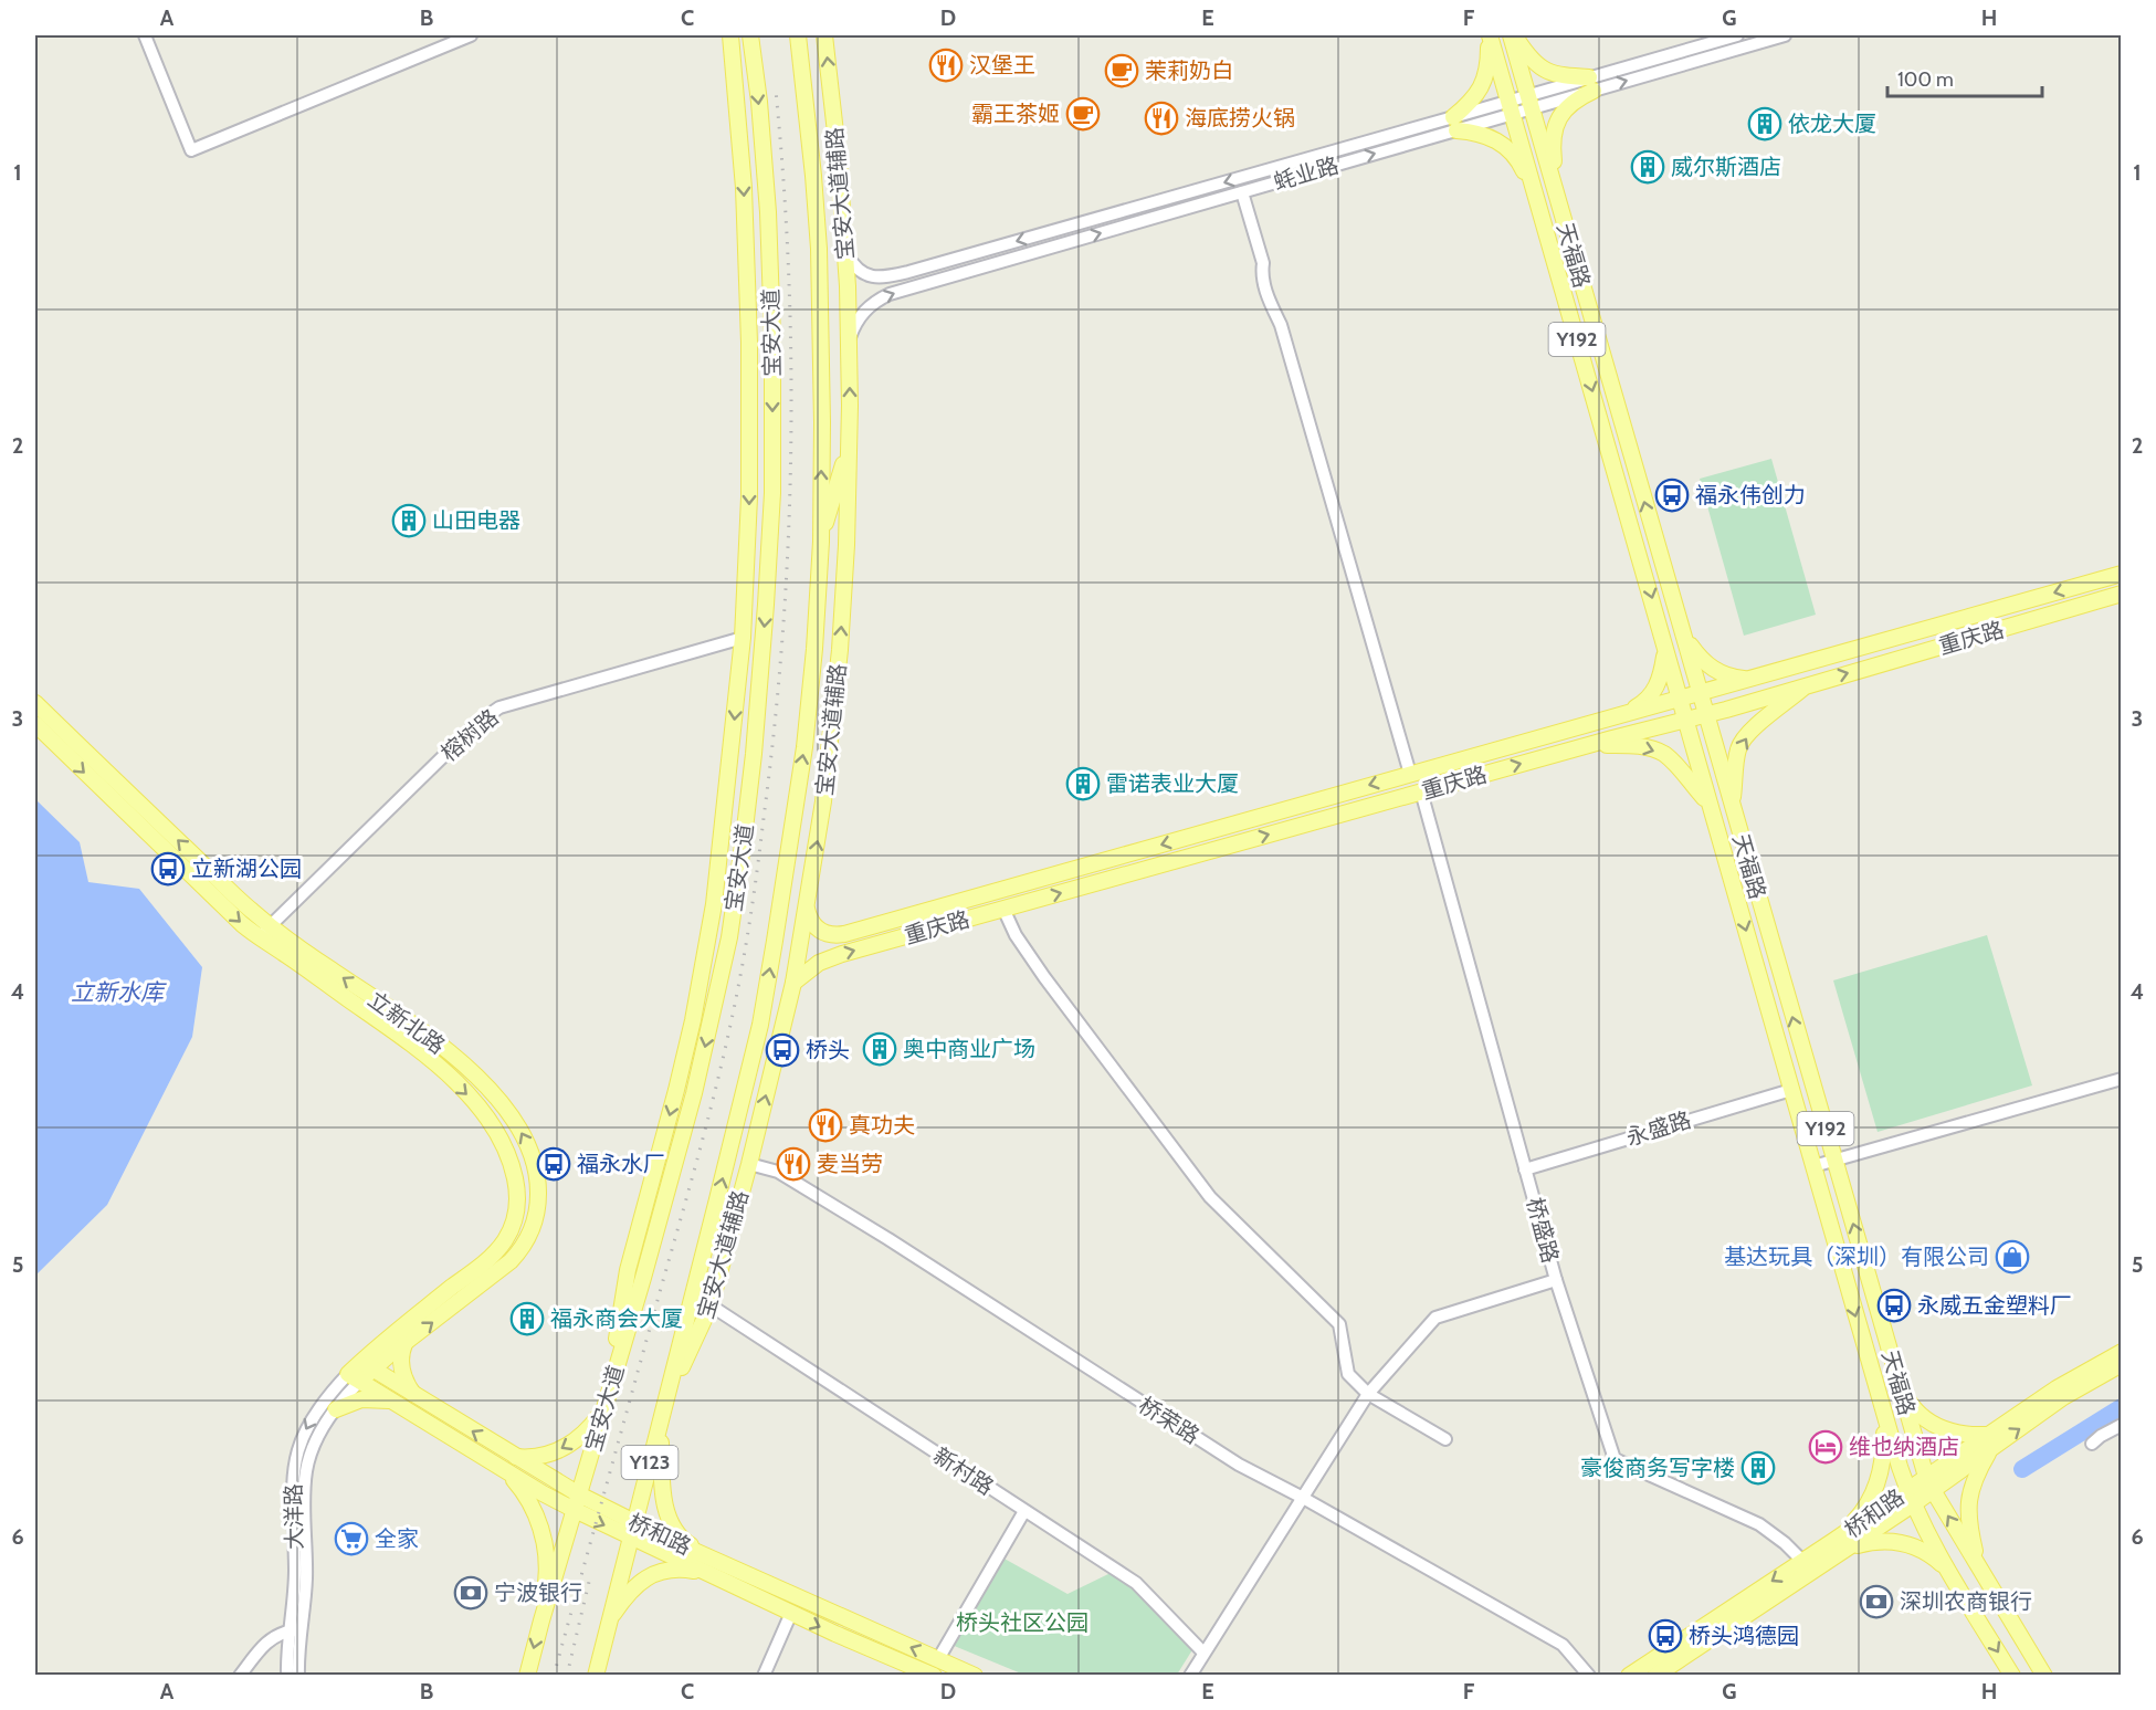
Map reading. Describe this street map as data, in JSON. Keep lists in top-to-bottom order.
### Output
{
  "streets": {
    "main road": [
      "宝安大道辅路",
      "天福路",
      "宝安大道",
      "Y192",
      "重庆路",
      "立新北路",
      "Y123",
      "桥和路"
    ],
    "street": [
      "蚝业路",
      "榕树路",
      "永盛路",
      "桥盛路",
      "桥荣路",
      "新村路",
      "大洋路"
    ]
  },
  "crossings": [
    ["蚝业路", "宝安大道辅路"],
    ["蚝业路", "天福路"],
    ["宝安大道辅路", "重庆路"],
    ["宝安大道辅路", "桥荣路"],
    ["宝安大道辅路", "Y123"],
    ["宝安大道辅路", "新村路"],
    ["天福路", "Y192"],
    ["天福路", "重庆路"],
    ["天福路", "永盛路"],
    ["天福路", "桥和路"],
    ["宝安大道", "桥和路"],
    ["Y192", "重庆路"],
    ["重庆路", "桥盛路"],
    ["榕树路", "立新北路"],
    ["立新北路", "桥和路"],
    ["立新北路", "大洋路"],
    ["永盛路", "桥盛路"],
    ["桥盛路", "桥和路"],
    ["Y123", "桥和路"],
    ["桥和路", "大洋路"]
  ],
  "water": ["立新水库"],
  "parks": ["桥头社区公园"],
  "places": {
    "restaurant": [
      "汉堡王",
      "海底捞火锅",
      "真功夫",
      "麦当劳"
    ],
    "cafe": ["茉莉奶白", "霸王茶姬"],
    "building": [
      "依龙大厦",
      "威尔斯酒店",
      "山田电器",
      "雷诺表业大厦",
      "奥中商业广场",
      "福永商会大厦",
      "豪俊商务写字楼"
    ],
    "bus stop": [
      "福永伟创力",
      "立新湖公园",
      "桥头",
      "福永水厂",
      "永威五金塑料厂",
      "桥头鸿德园"
    ],
    "shop": ["基达玩具（深圳）有限公司"],
    "hotel": ["维也纳酒店"],
    "supermarket": ["全家"],
    "bank": ["宁波银行", "深圳农商银行"]
  },
  "scale_bar": "100 m",
  "grid": {
    "columns": [
      "A",
      "B",
      "C",
      "D",
      "E",
      "F",
      "G",
      "H"
    ],
    "rows": [
      "1",
      "2",
      "3",
      "4",
      "5",
      "6"
    ]
  }
}
